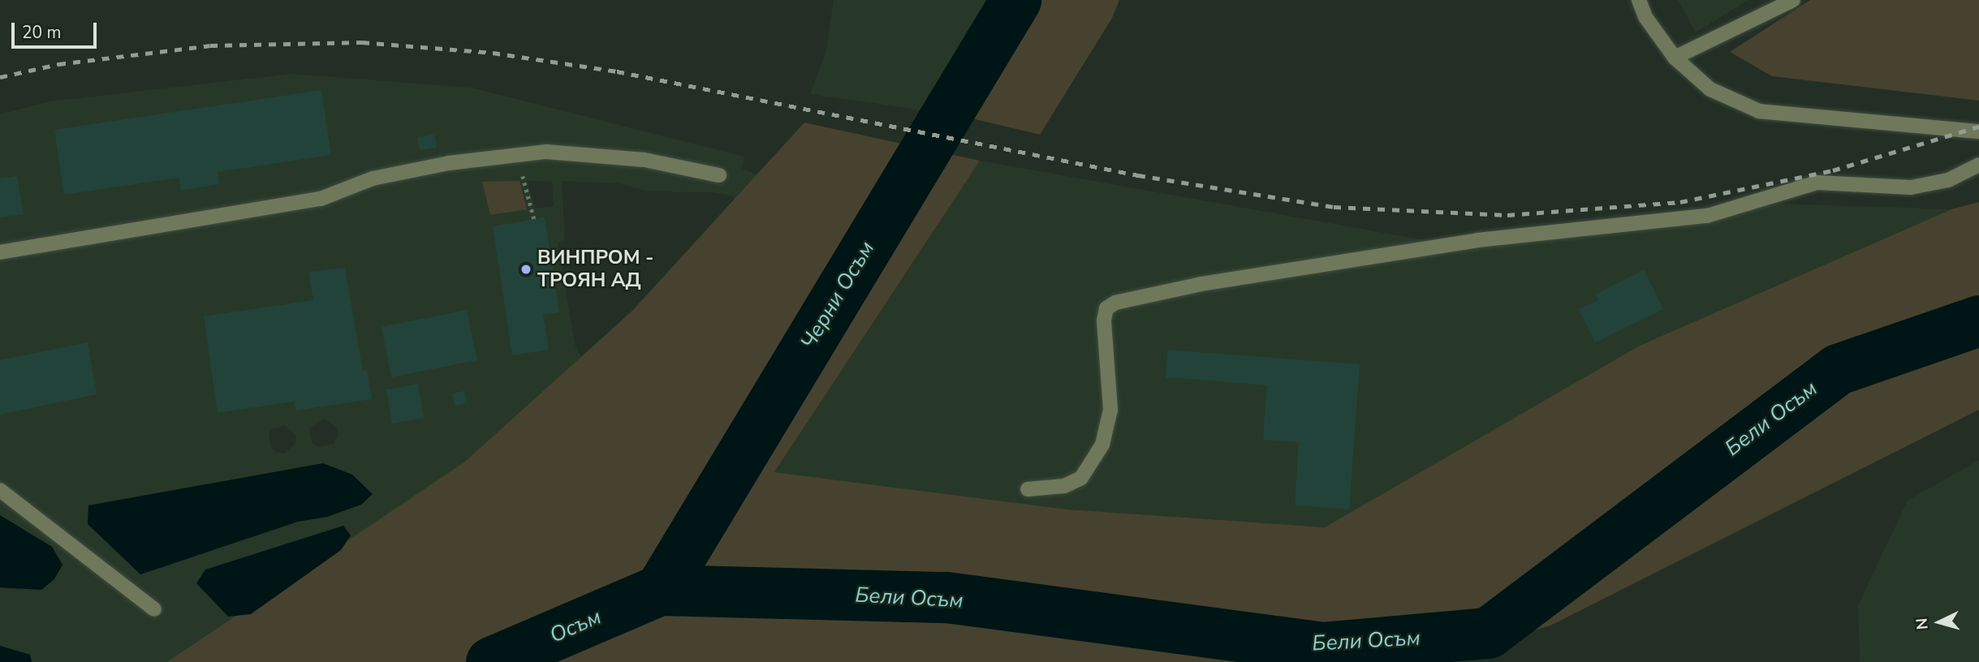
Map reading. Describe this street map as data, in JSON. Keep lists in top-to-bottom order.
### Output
{
  "water": ["Черни Осъм", "Бели Осъм", "Осъм"],
  "places": ["ВИНПРОМ - ТРОЯН АД"],
  "scale_bar": "20 m",
  "north": "left"
}
